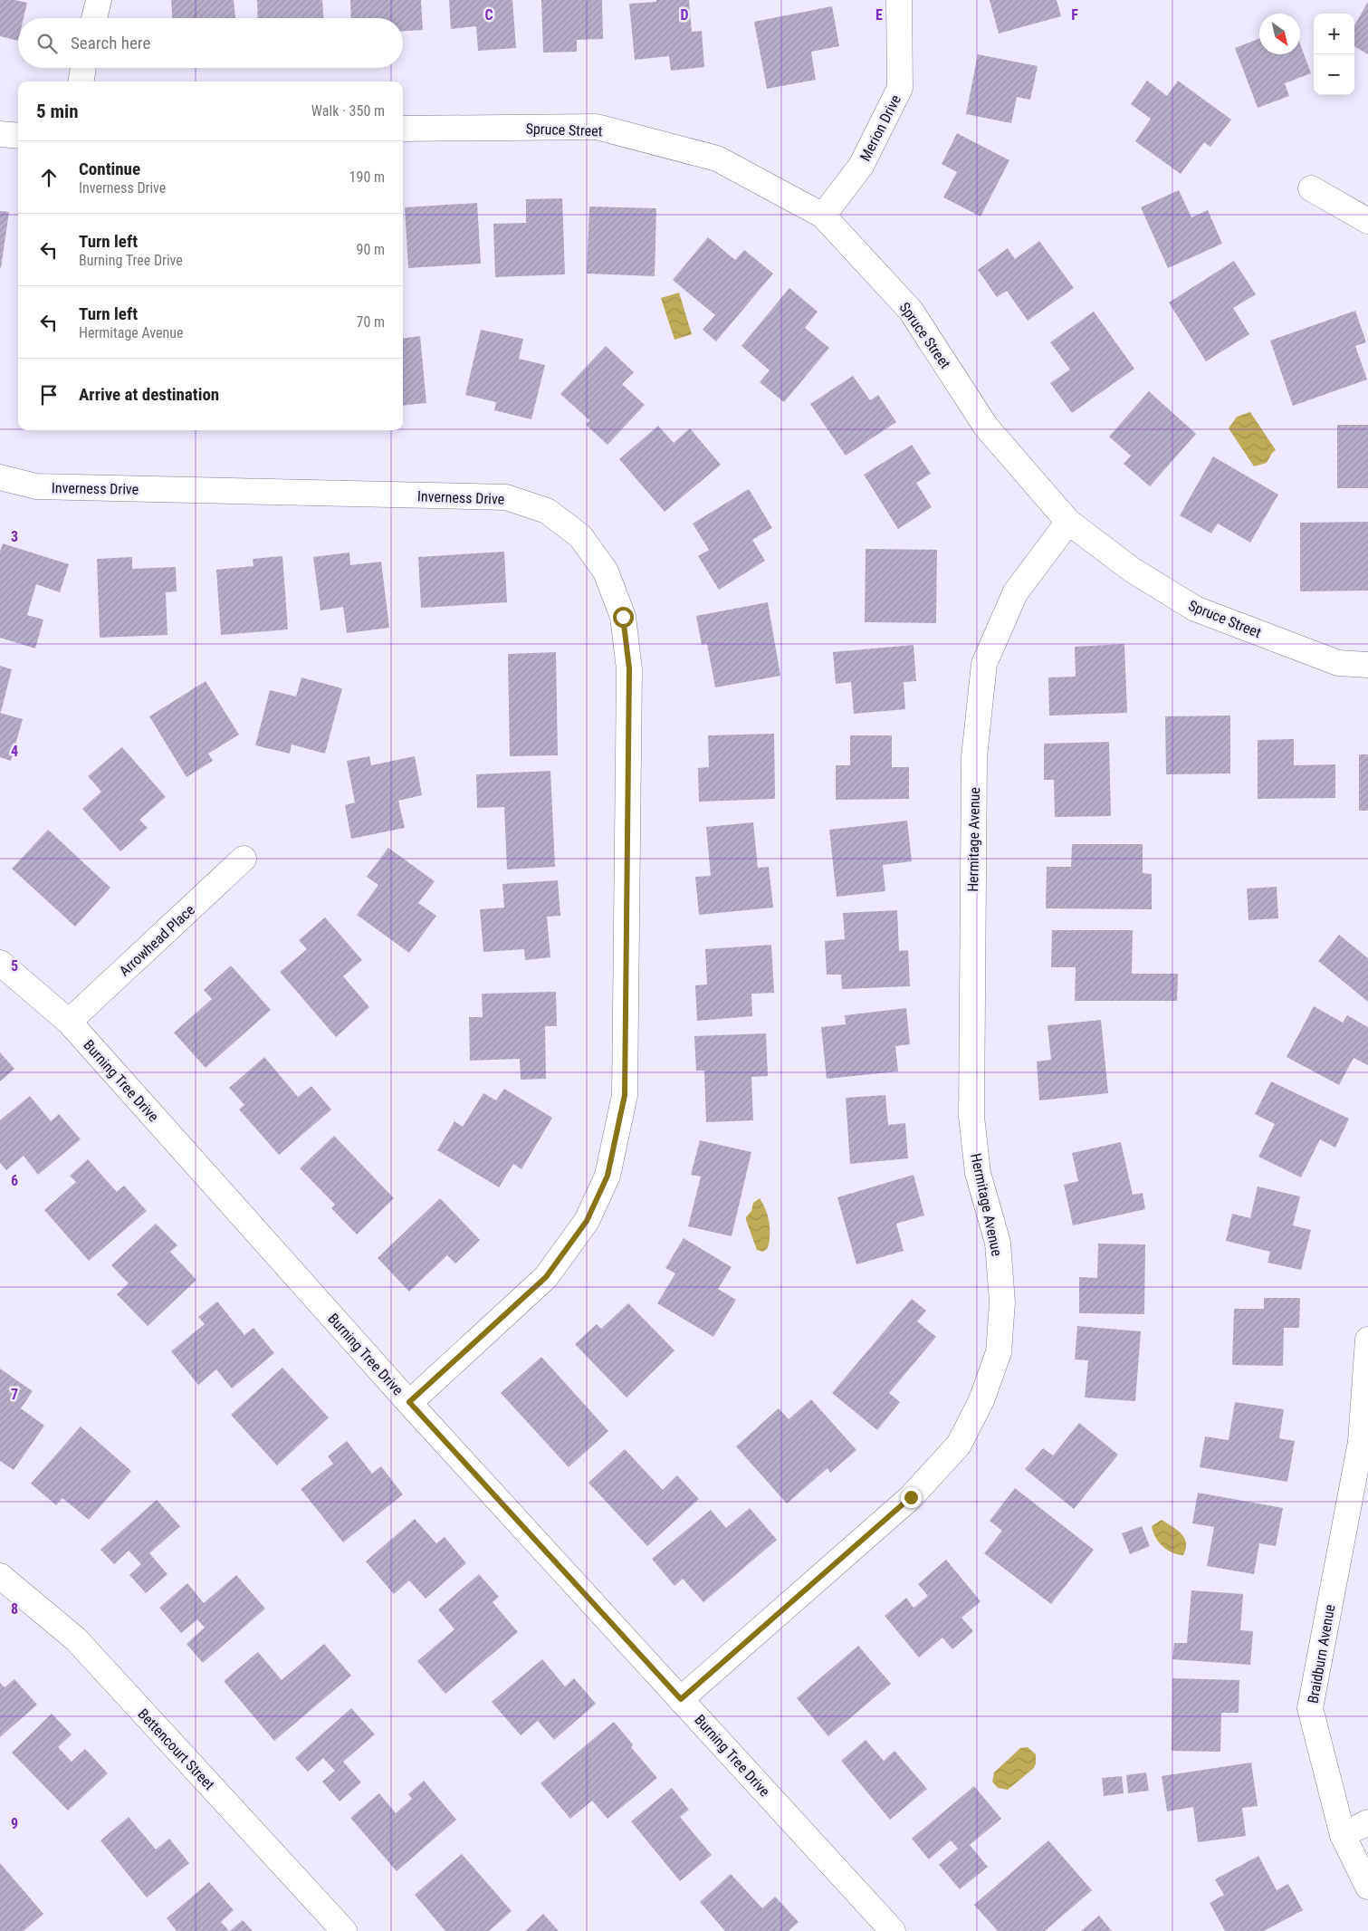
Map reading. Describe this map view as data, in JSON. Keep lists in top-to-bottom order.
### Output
{
  "streets": {
    "street": [
      "Merion Drive",
      "Spruce Street",
      "Inverness Drive",
      "Hermitage Avenue",
      "Arrowhead Place",
      "Burning Tree Drive",
      "Braidburn Avenue",
      "Bettencourt Street"
    ]
  },
  "crossings": [
    ["Merion Drive", "Spruce Street"],
    ["Spruce Street", "Hermitage Avenue"],
    ["Inverness Drive", "Burning Tree Drive"],
    ["Hermitage Avenue", "Burning Tree Drive"],
    ["Arrowhead Place", "Burning Tree Drive"]
  ],
  "north": "bottom right",
  "page": {
    "map_buttons": ["+", "−"],
    "search": "Search here",
    "heading": ["5 min", "Walk · 350 m"],
    "list": [
      ["Continue", "Inverness Drive", "190 m"],
      ["Turn left", "Burning Tree Drive", "90 m"],
      ["Turn left", "Hermitage Avenue", "70 m"],
      "Arrive at destination"
    ]
  },
  "grid": {
    "columns": [
      "C",
      "D",
      "E",
      "F"
    ],
    "rows": [
      "3",
      "4",
      "5",
      "6",
      "7",
      "8",
      "9"
    ]
  }
}
